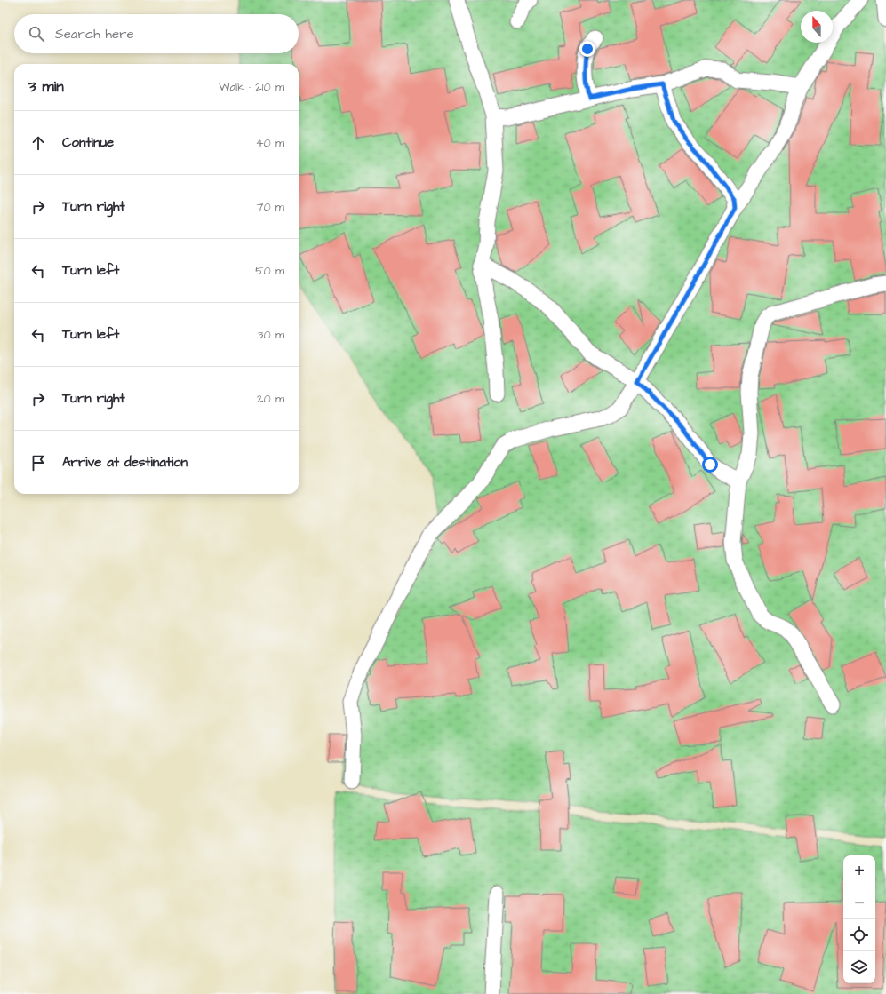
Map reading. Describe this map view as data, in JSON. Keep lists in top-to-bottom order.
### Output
{
  "north": "top",
  "page": {
    "search": "Search here",
    "heading": ["3 min", "Walk · 210 m"],
    "list": [
      ["Continue", "40 m"],
      ["Turn right", "70 m"],
      ["Turn left", "50 m"],
      ["Turn left", "30 m"],
      ["Turn right", "20 m"],
      "Arrive at destination"
    ],
    "map_buttons": ["+", "−"]
  }
}
